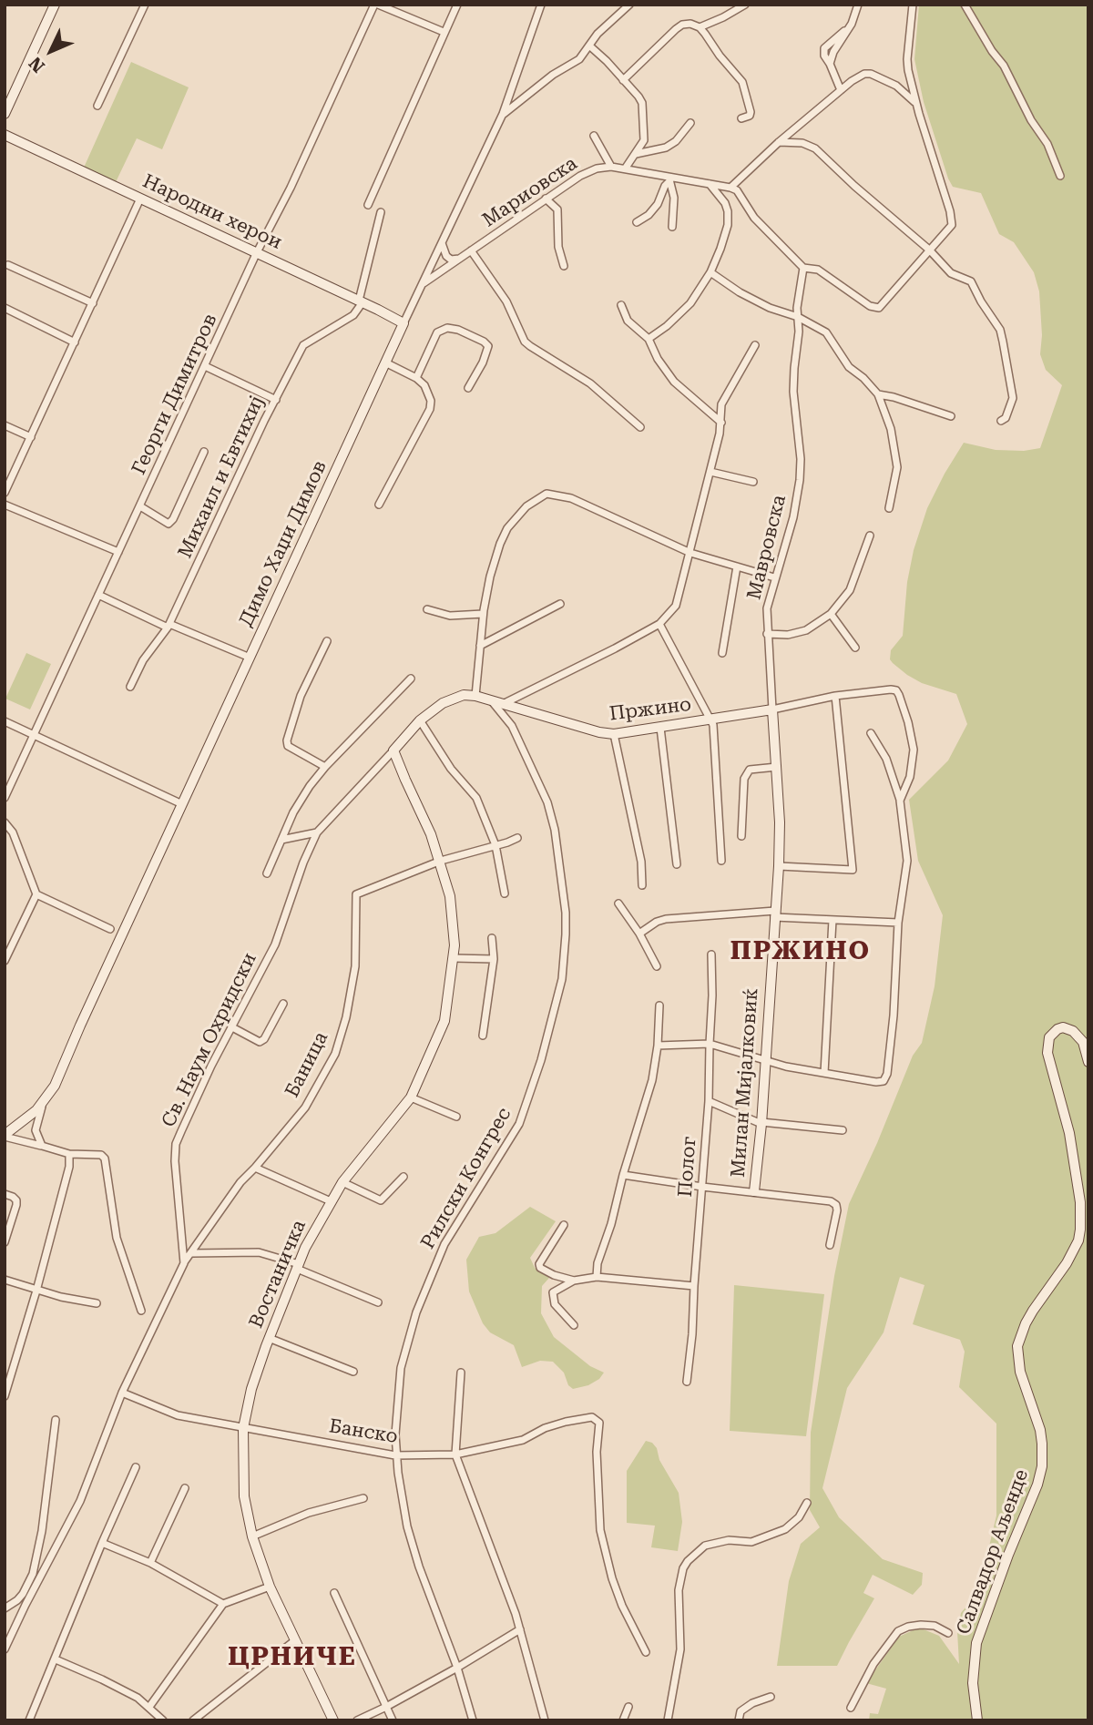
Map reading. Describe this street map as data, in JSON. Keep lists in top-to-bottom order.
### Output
{
  "streets": {
    "street": [
      "Мариовска",
      "Народни херои",
      "Георги Димитров",
      "Михаил и Евтихиј",
      "Димо Хаџи Димов",
      "Мавровска",
      "Пржино",
      "Св. Наум Охридски",
      "Баница",
      "Милан Мијалковиќ",
      "Полог",
      "Рилски Конгрес",
      "Востаничка",
      "Банско",
      "Салвадор Аљенде"
    ]
  },
  "crossings": [
    ["Мариовска", "Димо Хаџи Димов"],
    ["Народни херои", "Георги Димитров"],
    ["Народни херои", "Михаил и Евтихиј"],
    ["Народни херои", "Димо Хаџи Димов"],
    ["Мавровска", "Пржино"],
    ["Мавровска", "Милан Мијалковиќ"],
    ["Пржино", "Св. Наум Охридски"],
    ["Пржино", "Милан Мијалковиќ"],
    ["Пржино", "Рилски Конгрес"],
    ["Пржино", "Востаничка"],
    ["Св. Наум Охридски", "Баница"],
    ["Св. Наум Охридски", "Востаничка"],
    ["Баница", "Востаничка"],
    ["Рилски Конгрес", "Банско"],
    ["Востаничка", "Банско"]
  ],
  "districts": ["ПРЖИНО", "ЦРНИЧЕ"],
  "north": "bottom left"
}
